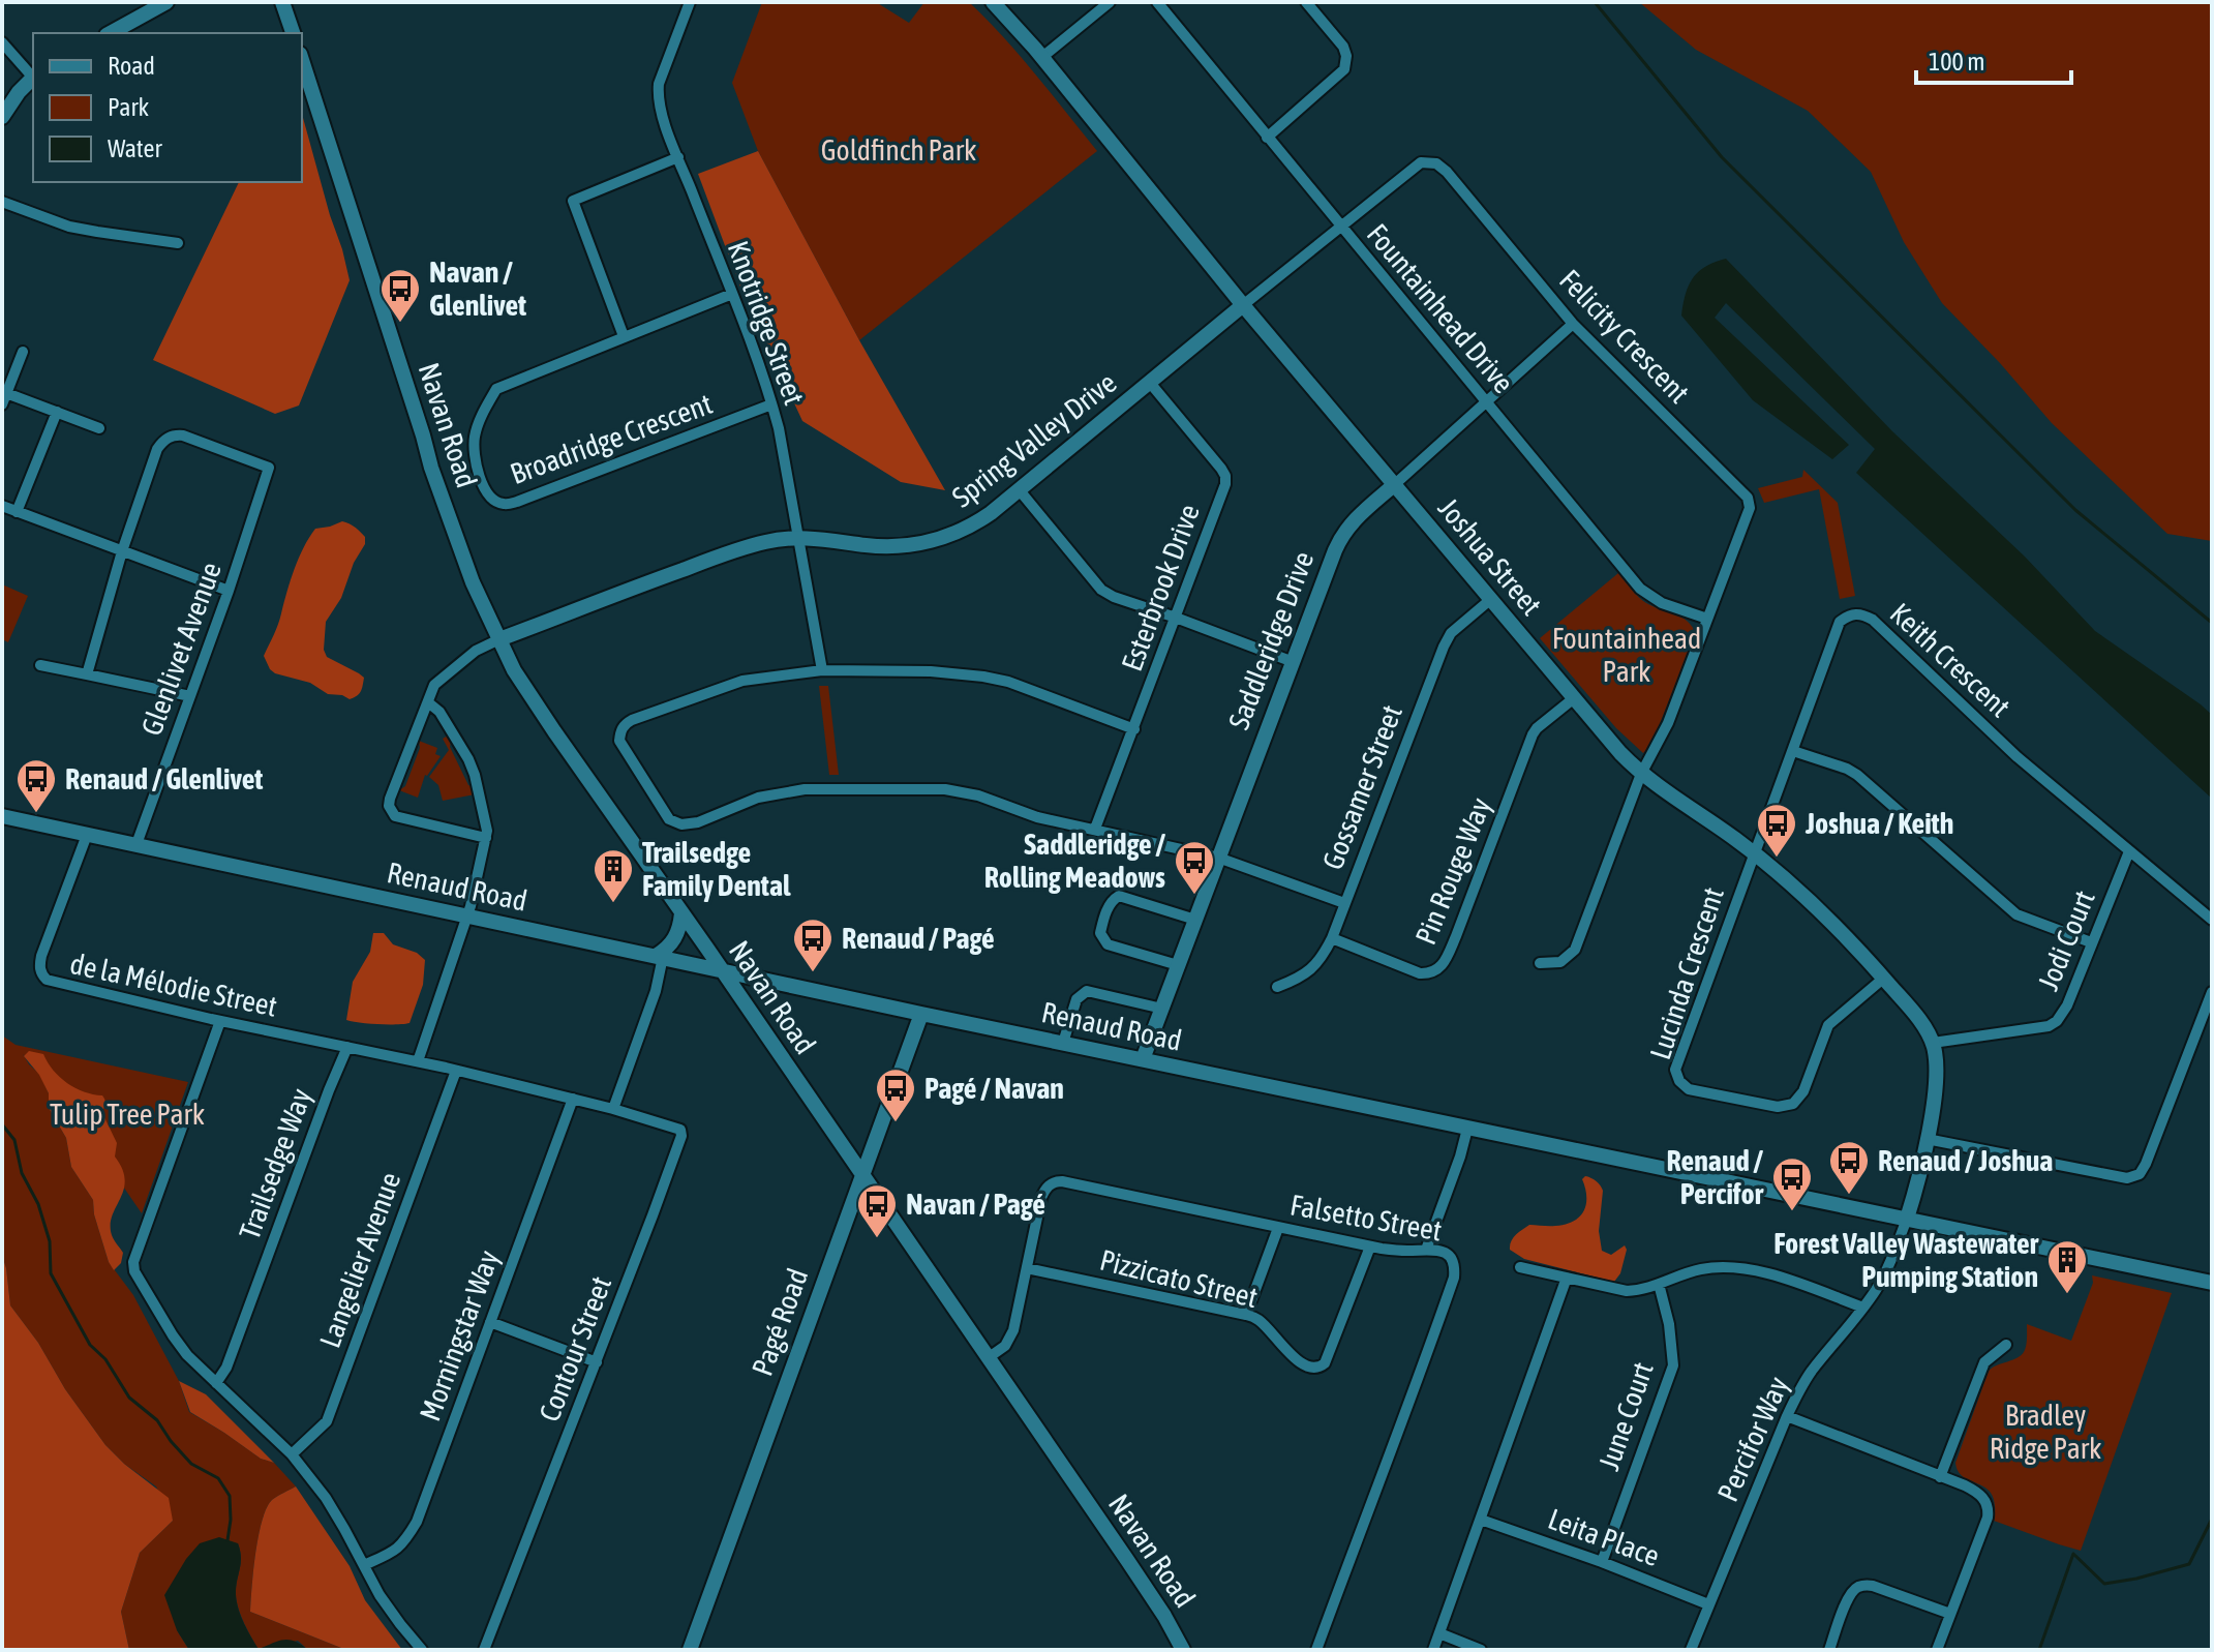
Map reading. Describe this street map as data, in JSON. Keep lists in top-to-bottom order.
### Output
{
  "streets": {
    "street": [
      "Fountainhead Drive",
      "Knotridge Street",
      "Felicity Crescent",
      "Navan Road",
      "Broadridge Crescent",
      "Spring Valley Drive",
      "Joshua Street",
      "Esterbrook Drive",
      "Saddleridge Drive",
      "Glenlivet Avenue",
      "Keith Crescent",
      "Gossamer Street",
      "Pin Rouge Way",
      "Renaud Road",
      "Jodi Court",
      "Lucinda Crescent",
      "de la Mélodie Street",
      "Trailsedge Way",
      "Falsetto Street",
      "Langelier Avenue",
      "Pizzicato Street",
      "Pagé Road",
      "Morningstar Way",
      "Contour Street",
      "June Court",
      "Percifor Way",
      "Leita Place"
    ]
  },
  "crossings": [
    ["Fountainhead Drive", "Felicity Crescent"],
    ["Fountainhead Drive", "Saddleridge Drive"],
    ["Knotridge Street", "Broadridge Crescent"],
    ["Knotridge Street", "Spring Valley Drive"],
    ["Felicity Crescent", "Spring Valley Drive"],
    ["Felicity Crescent", "Joshua Street"],
    ["Felicity Crescent", "Saddleridge Drive"],
    ["Navan Road", "Spring Valley Drive"],
    ["Navan Road", "Renaud Road"],
    ["Navan Road", "Falsetto Street"],
    ["Navan Road", "Pagé Road"],
    ["Spring Valley Drive", "Joshua Street"],
    ["Spring Valley Drive", "Esterbrook Drive"],
    ["Joshua Street", "Saddleridge Drive"],
    ["Joshua Street", "Keith Crescent"],
    ["Joshua Street", "Gossamer Street"],
    ["Joshua Street", "Pin Rouge Way"],
    ["Joshua Street", "Jodi Court"],
    ["Joshua Street", "Lucinda Crescent"],
    ["Saddleridge Drive", "Renaud Road"],
    ["Glenlivet Avenue", "Renaud Road"],
    ["Keith Crescent", "Jodi Court"],
    ["Keith Crescent", "Lucinda Crescent"],
    ["Gossamer Street", "Pin Rouge Way"],
    ["Renaud Road", "de la Mélodie Street"],
    ["Renaud Road", "Pagé Road"],
    ["Renaud Road", "Percifor Way"],
    ["de la Mélodie Street", "Trailsedge Way"],
    ["Falsetto Street", "Pizzicato Street"],
    ["June Court", "Leita Place"],
    ["Percifor Way", "Leita Place"]
  ],
  "parks": [
    "Goldfinch Park",
    "Fountainhead Park",
    "Tulip Tree Park",
    "Bradley Ridge Park"
  ],
  "places": {
    "bus stop": [
      "Navan / Glenlivet",
      "Renaud / Glenlivet",
      "Joshua / Keith",
      "Saddleridge / Rolling Meadows",
      "Renaud / Pagé",
      "Pagé / Navan",
      "Renaud / Joshua",
      "Renaud / Percifor",
      "Navan / Pagé"
    ],
    "building": ["Trailsedge Family Dental", "Forest Valley Wastewater Pumping Station"]
  },
  "legend": ["Road", "Park", "Water"],
  "scale_bar": "100 m"
}
